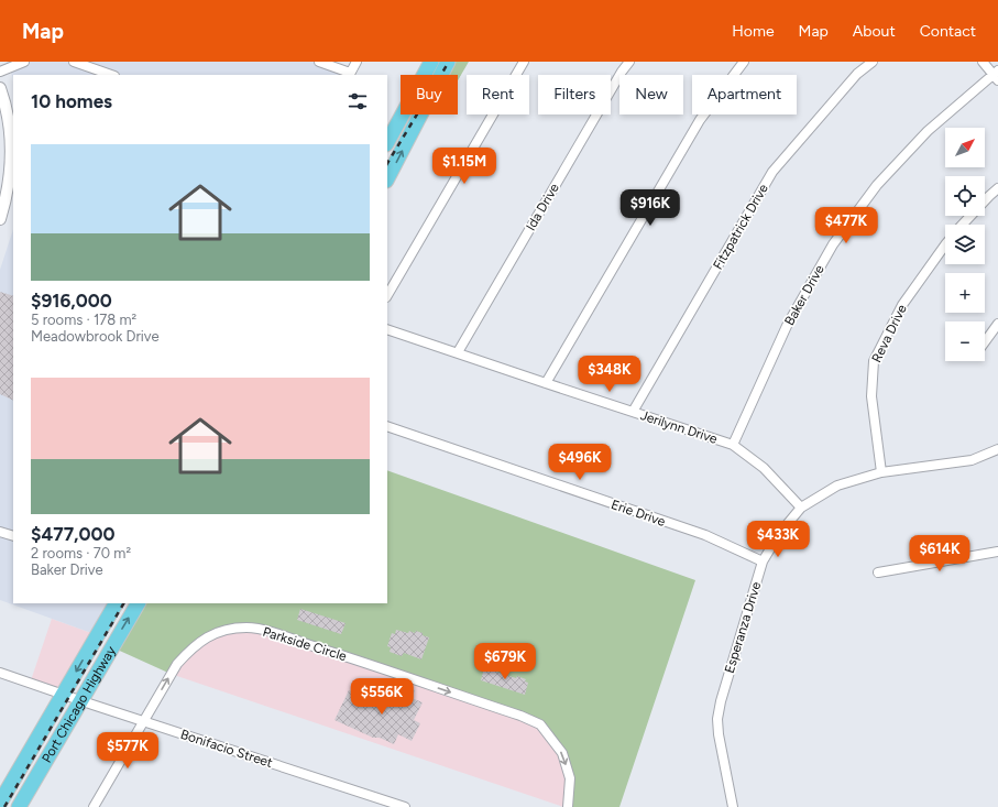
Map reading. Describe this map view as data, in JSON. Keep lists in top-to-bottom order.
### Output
{
  "streets": {
    "main road": ["Port Chicago Highway"],
    "street": [
      "Ida Drive",
      "Fitzpatrick Drive",
      "Baker Drive",
      "Reva Drive",
      "Jerilynn Drive",
      "Erie Drive",
      "Esperanza Drive",
      "Parkside Circle",
      "Bonifacio Street"
    ]
  },
  "crossings": [
    ["Ida Drive", "Jerilynn Drive"],
    ["Fitzpatrick Drive", "Jerilynn Drive"],
    ["Baker Drive", "Jerilynn Drive"],
    ["Reva Drive", "Esperanza Drive"],
    ["Jerilynn Drive", "Esperanza Drive"],
    ["Erie Drive", "Esperanza Drive"],
    ["Parkside Circle", "Bonifacio Street"],
    ["Port Chicago Highway", "Bonifacio Street"]
  ],
  "north": "top right",
  "page": {
    "header": "Map",
    "nav": [
      "Home",
      "Map",
      "About",
      "Contact"
    ],
    "chip": [
      "Buy",
      "Rent",
      "Filters",
      "New",
      "Apartment"
    ],
    "heading": "10 homes",
    "map_buttons": ["+", "−"],
    "list": [
      {
        "name": "$916,000",
        "note": "5 rooms · 178 m² · Meadowbrook Drive"
      },
      {
        "name": "$477,000",
        "note": "2 rooms · 70 m² · Baker Drive"
      }
    ],
    "price": [
      "$1.15M",
      "$916K",
      "$477K",
      "$348K",
      "$496K",
      "$433K",
      "$614K",
      "$679K",
      "$556K",
      "$577K"
    ]
  }
}
